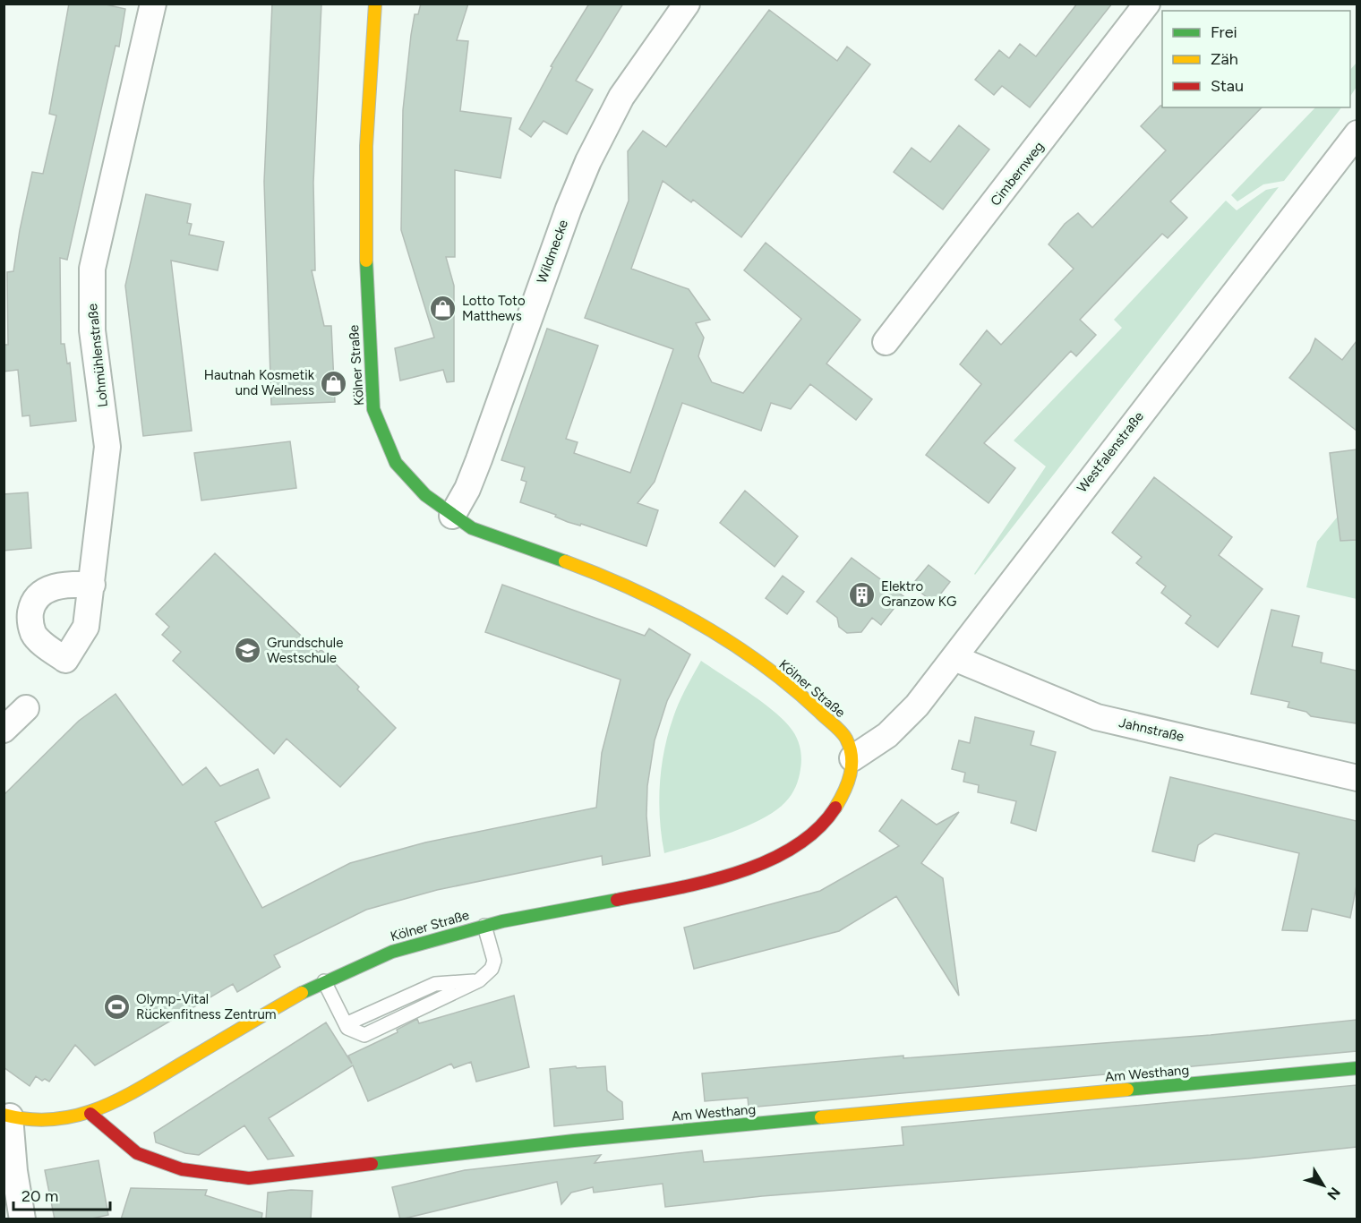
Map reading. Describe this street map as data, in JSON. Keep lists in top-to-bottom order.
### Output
{
  "streets": {
    "main road": ["Kölner Straße", "Am Westhang"],
    "street": [
      "Cimbernweg",
      "Wildmecke",
      "Lohmühlenstraße",
      "Westfalenstraße",
      "Jahnstraße"
    ]
  },
  "crossings": [
    ["Wildmecke", "Kölner Straße"],
    ["Kölner Straße", "Westfalenstraße"],
    ["Kölner Straße", "Am Westhang"],
    ["Westfalenstraße", "Jahnstraße"]
  ],
  "places": {
    "shop": ["Lotto Toto Matthews", "Hautnah Kosmetik und Wellness"],
    "building": ["Elektro Granzow KG"],
    "school or university": ["Grundschule Westschule"],
    "sports": ["Olymp-Vital Rückenfitness Zentrum"]
  },
  "legend": ["Frei", "Zäh", "Stau"],
  "scale_bar": "20 m",
  "north": "bottom right"
}
